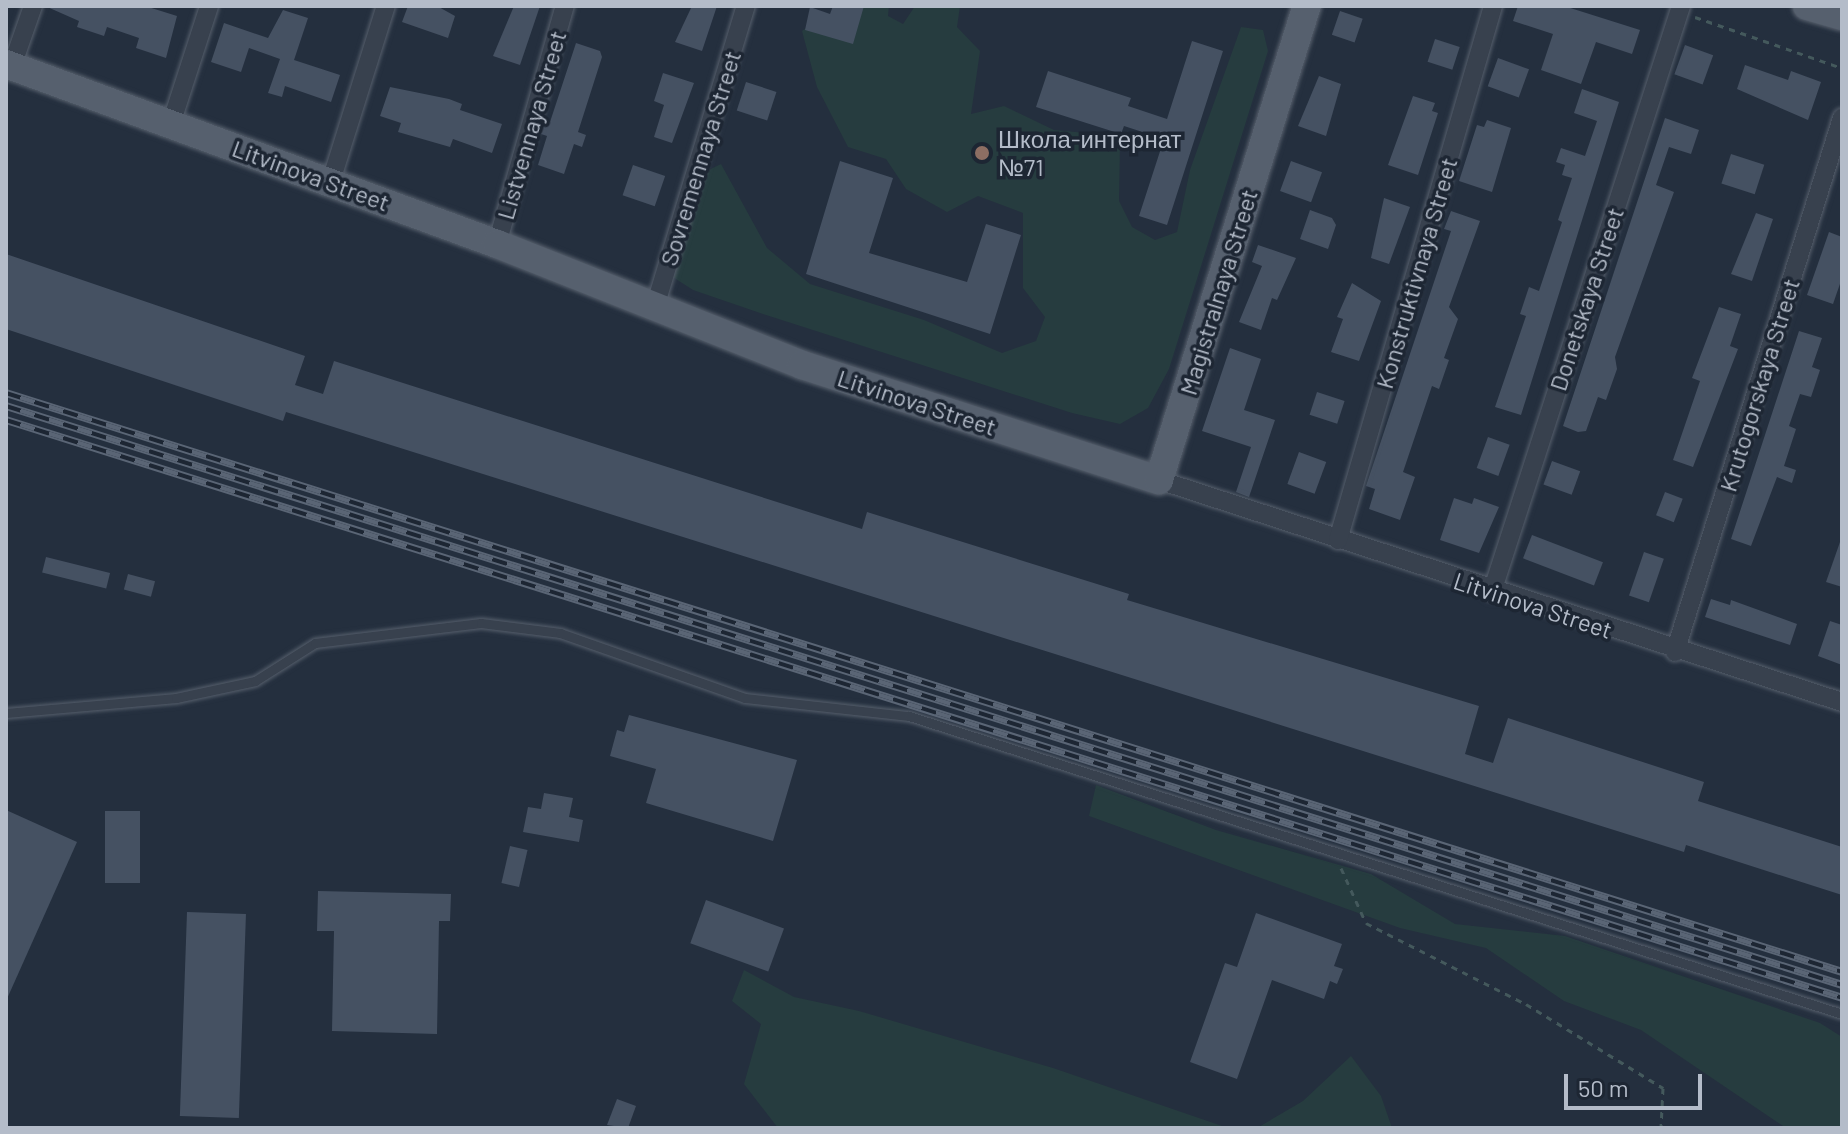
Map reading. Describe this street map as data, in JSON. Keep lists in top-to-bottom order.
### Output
{
  "streets": {
    "main road": ["Litvinova Street"],
    "street": [
      "Listvennaya Street",
      "Sovremennaya Street",
      "Konstruktivnaya Street",
      "Donetskaya Street",
      "Krutogorskaya Street"
    ]
  },
  "crossings": [
    ["Listvennaya Street", "Litvinova Street"],
    ["Sovremennaya Street", "Litvinova Street"],
    ["Litvinova Street", "Konstruktivnaya Street"],
    ["Litvinova Street", "Donetskaya Street"],
    ["Litvinova Street", "Krutogorskaya Street"]
  ],
  "places": ["Школа-интернат №71"],
  "scale_bar": "50 m"
}
